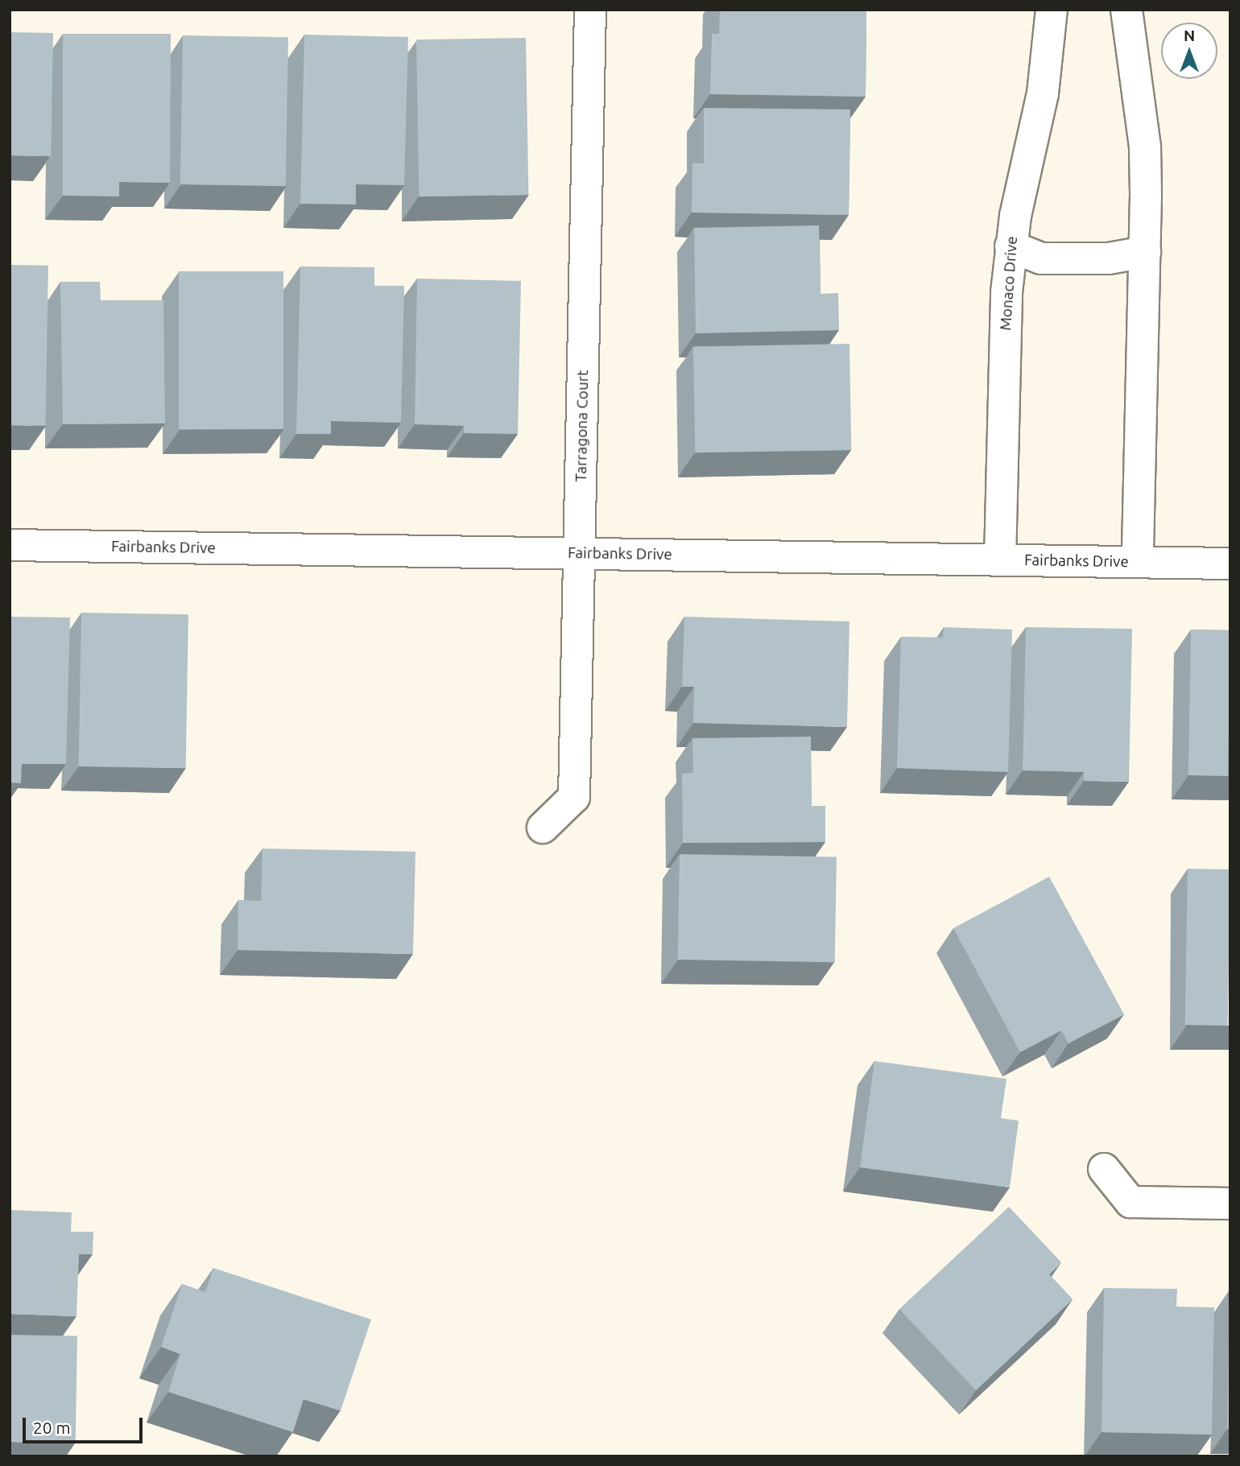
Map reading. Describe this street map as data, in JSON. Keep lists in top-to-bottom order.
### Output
{
  "streets": {
    "street": ["Monaco Drive", "Tarragona Court", "Fairbanks Drive"]
  },
  "crossings": [
    ["Monaco Drive", "Fairbanks Drive"],
    ["Tarragona Court", "Fairbanks Drive"]
  ],
  "scale_bar": "20 m",
  "north": "top"
}
